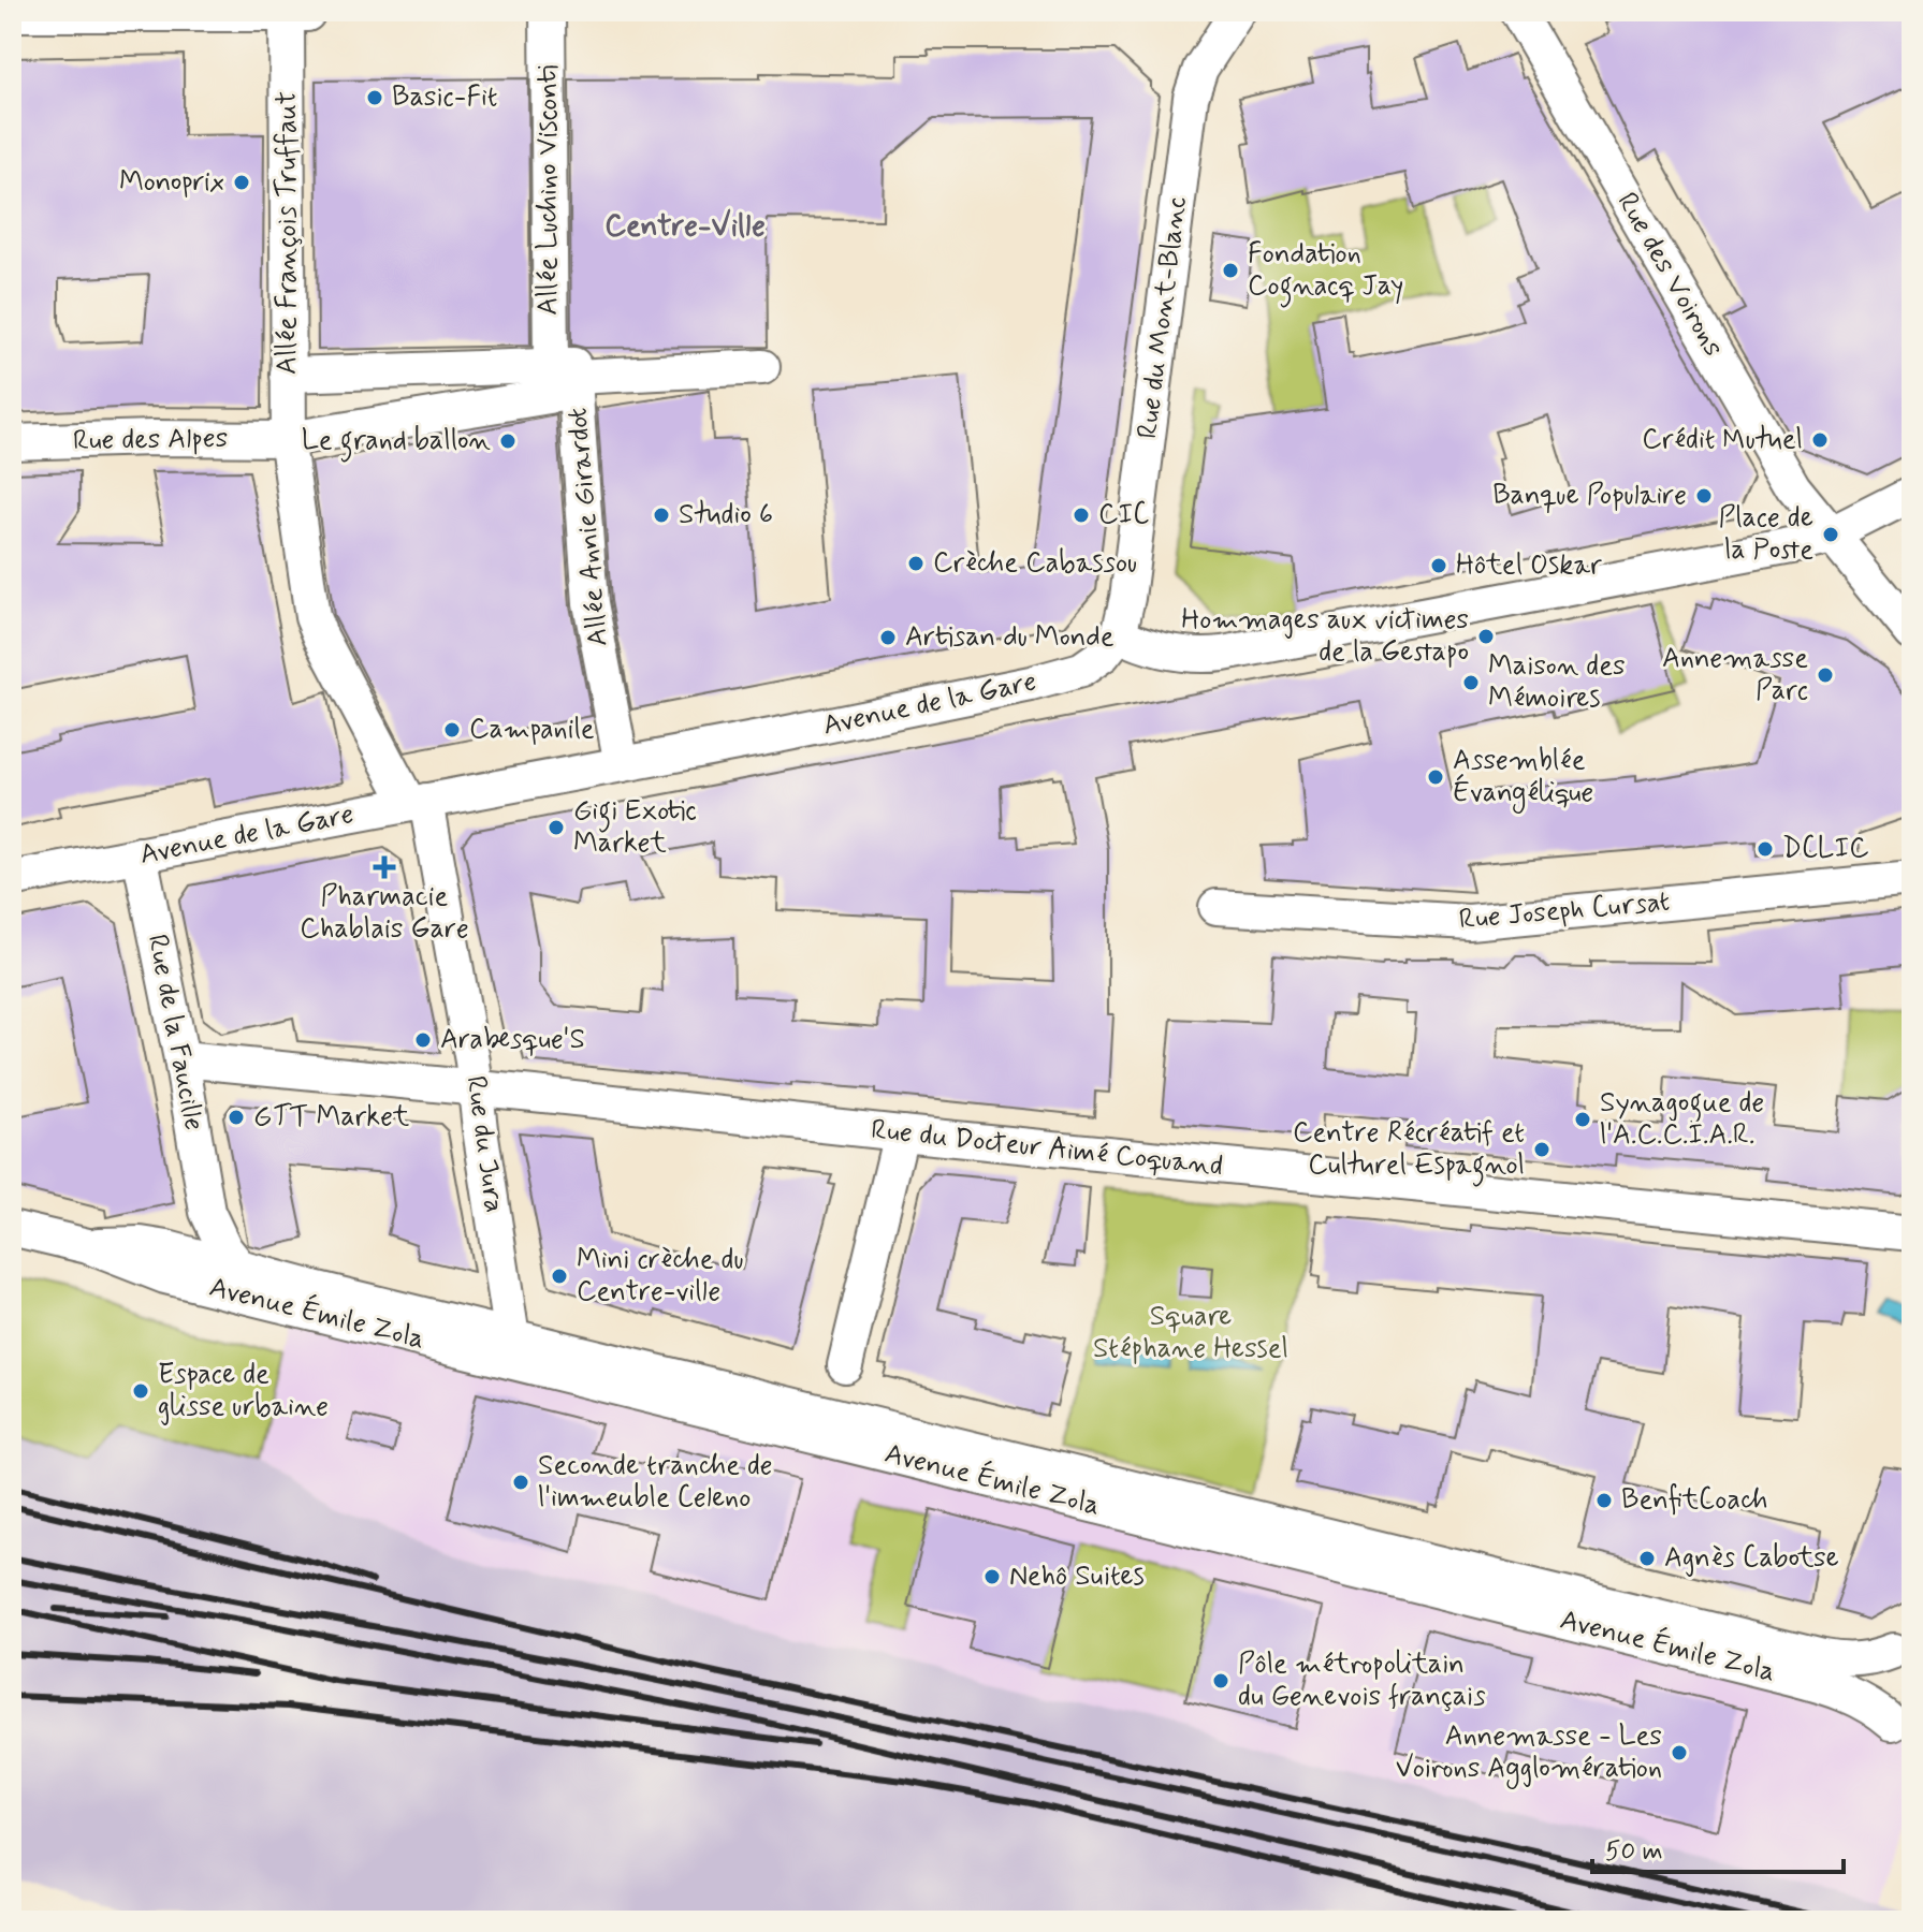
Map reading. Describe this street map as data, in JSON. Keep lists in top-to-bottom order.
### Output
{
  "streets": {
    "street": [
      "Allée Luchino Visconti",
      "Allée François Truffaut",
      "Rue des Voirons",
      "Rue du Mont-Blanc",
      "Rue des Alpes",
      "Allée Annie Girardot",
      "Avenue de la Gare",
      "Rue Joseph Cursat",
      "Rue de la Faucille",
      "Rue du Jura",
      "Rue du Docteur Aimé Coquand",
      "Avenue Émile Zola"
    ]
  },
  "crossings": [
    ["Allée Luchino Visconti", "Rue des Alpes"],
    ["Allée Luchino Visconti", "Allée Annie Girardot"],
    ["Allée François Truffaut", "Rue des Alpes"],
    ["Allée François Truffaut", "Avenue de la Gare"],
    ["Allée François Truffaut", "Rue du Jura"],
    ["Rue du Mont-Blanc", "Avenue de la Gare"],
    ["Rue des Alpes", "Allée Annie Girardot"],
    ["Allée Annie Girardot", "Avenue de la Gare"],
    ["Avenue de la Gare", "Rue de la Faucille"],
    ["Avenue de la Gare", "Rue du Jura"],
    ["Rue de la Faucille", "Rue du Docteur Aimé Coquand"],
    ["Rue de la Faucille", "Avenue Émile Zola"],
    ["Rue du Jura", "Rue du Docteur Aimé Coquand"],
    ["Rue du Jura", "Avenue Émile Zola"]
  ],
  "districts": ["Centre-Ville"],
  "parks": ["Square Stéphane Hessel"],
  "places": {
    "other": [
      "Basic-Fit",
      "Monoprix",
      "Fondation Cognacq Jay",
      "Crédit Mutuel",
      "Le grand ballon",
      "Banque Populaire",
      "Studio 6",
      "CIC",
      "Place de la Poste",
      "Crèche Cabassou",
      "Hôtel Oskar",
      "Hommages aux victimes de la Gestapo",
      "Artisan du Monde",
      "Annemasse Parc",
      "Maison des Mémoires",
      "Campanile",
      "Assemblée Évangélique",
      "Gigi Exotic Market",
      "DCLIC",
      "Arabesque'S",
      "GTT Market",
      "Synagogue de l'A.C.C.I.A.R.",
      "Centre Récréatif et Culturel Espagnol",
      "Mini crèche du Centre-ville",
      "Espace de glisse urbaine",
      "Seconde tranche de l'immeuble Celeno",
      "BenfitCoach",
      "Agnès Cabotse",
      "Nehô Suites",
      "Pôle métropolitain du Genevois français",
      "Annemasse - Les Voirons Agglomération"
    ],
    "health": ["Pharmacie Chablais Gare"]
  },
  "scale_bar": "50 m"
}
